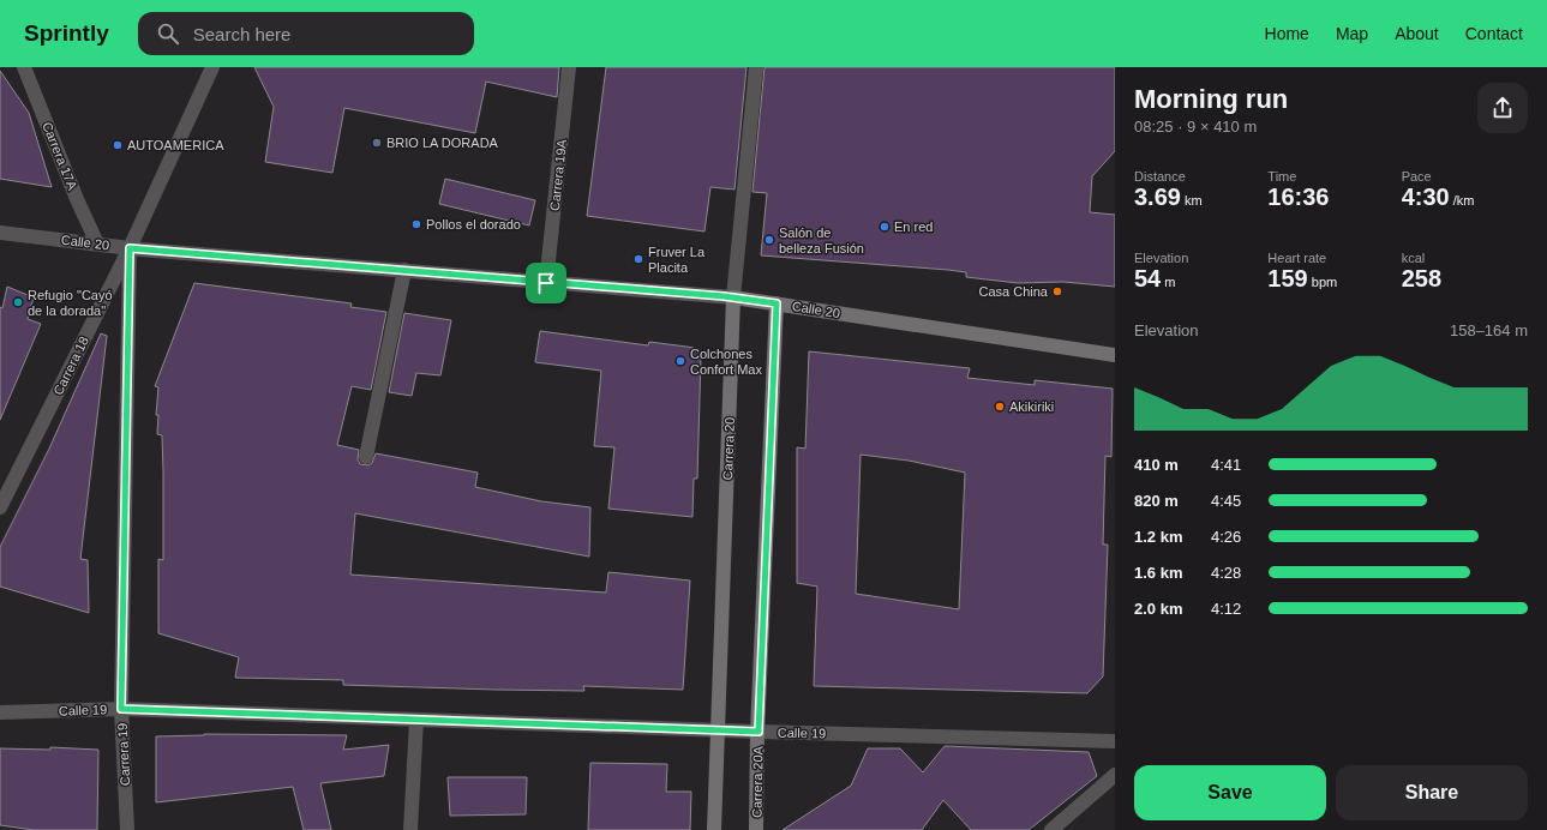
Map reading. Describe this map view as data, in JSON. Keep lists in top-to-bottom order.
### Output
{
  "streets": {
    "street": [
      "Carrera 17A",
      "Carrera 19A",
      "Calle 20",
      "Carrera 18",
      "Carrera 20",
      "Calle 19",
      "Carrera 19",
      "Carrera 20A"
    ]
  },
  "crossings": [
    ["Carrera 17A", "Calle 20"],
    ["Carrera 19A", "Calle 20"],
    ["Calle 20", "Carrera 18"],
    ["Calle 20", "Carrera 20"],
    ["Calle 20", "Carrera 19"],
    ["Calle 20", "Carrera 20A"],
    ["Carrera 18", "Carrera 19"],
    ["Carrera 20", "Calle 19"],
    ["Calle 19", "Carrera 19"],
    ["Calle 19", "Carrera 20A"]
  ],
  "places": [
    "BRIO LA DORADA",
    "AUTOAMERICA",
    "Pollos el dorado",
    "En red",
    "Salón de belleza Fusión",
    "Fruver La Placita",
    "Casa China",
    "Refugio \"Cayó de la dorada\"",
    "Colchones Confort Max",
    "Akikiriki"
  ],
  "page": {
    "header": "Sprintly",
    "search": "Search here",
    "nav": [
      "Home",
      "Map",
      "About",
      "Contact"
    ],
    "heading": ["Morning run", "08:25 · 9 × 410 m"],
    "stats": [
      ["Distance", "3.69 km"],
      ["Time", "16:36"],
      ["Pace", "4:30 /km"],
      ["Elevation", "54 m"],
      ["Heart rate", "159 bpm"],
      ["kcal", "258"]
    ],
    "chart": ["Elevation", "158–164 m"],
    "list": [
      {
        "name": "410 m",
        "note": "4:41"
      },
      {
        "name": "820 m",
        "note": "4:45"
      },
      {
        "name": "1.2 km",
        "note": "4:26"
      },
      {
        "name": "1.6 km",
        "note": "4:28"
      },
      {
        "name": "2.0 km",
        "note": "4:12"
      }
    ],
    "buttons": ["Save", "Share"]
  }
}
